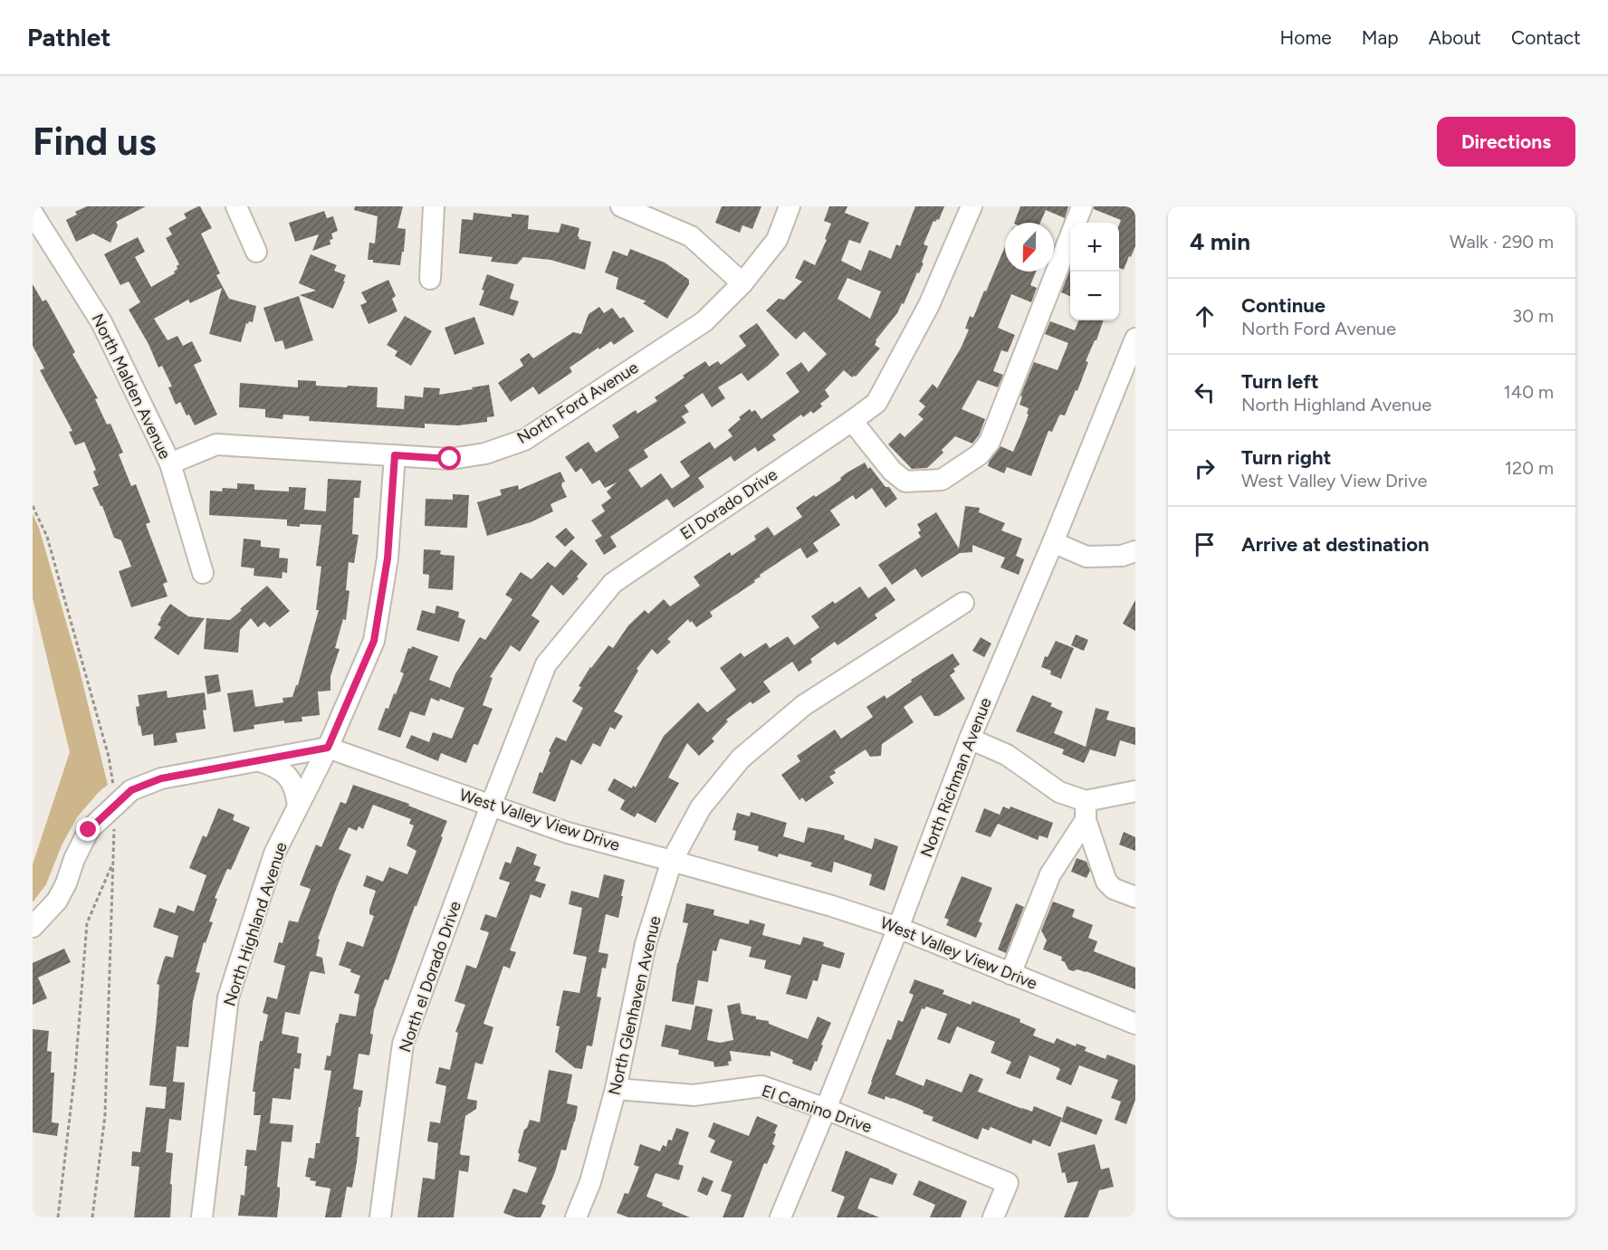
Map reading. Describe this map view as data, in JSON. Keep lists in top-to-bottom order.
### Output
{
  "streets": {
    "street": [
      "North Malden Avenue",
      "North Ford Avenue",
      "El Dorado Drive",
      "North Richman Avenue",
      "West Valley View Drive",
      "North Highland Avenue",
      "North el Dorado Drive",
      "North Glenhaven Avenue",
      "El Camino Drive"
    ]
  },
  "crossings": [
    ["North Malden Avenue", "North Ford Avenue"],
    ["North Ford Avenue", "North Highland Avenue"],
    ["El Dorado Drive", "West Valley View Drive"],
    ["El Dorado Drive", "North el Dorado Drive"],
    ["North Richman Avenue", "West Valley View Drive"],
    ["North Richman Avenue", "El Camino Drive"],
    ["West Valley View Drive", "North Highland Avenue"],
    ["West Valley View Drive", "North el Dorado Drive"],
    ["West Valley View Drive", "North Glenhaven Avenue"],
    ["North Glenhaven Avenue", "El Camino Drive"]
  ],
  "north": "bottom",
  "page": {
    "header": "Pathlet",
    "nav": [
      "Home",
      "Map",
      "About",
      "Contact"
    ],
    "buttons": "Directions",
    "title": "Find us",
    "heading": ["4 min", "Walk · 290 m"],
    "map_buttons": ["+", "−"],
    "list": [
      ["Continue", "North Ford Avenue", "30 m"],
      ["Turn left", "North Highland Avenue", "140 m"],
      ["Turn right", "West Valley View Drive", "120 m"],
      "Arrive at destination"
    ]
  }
}
